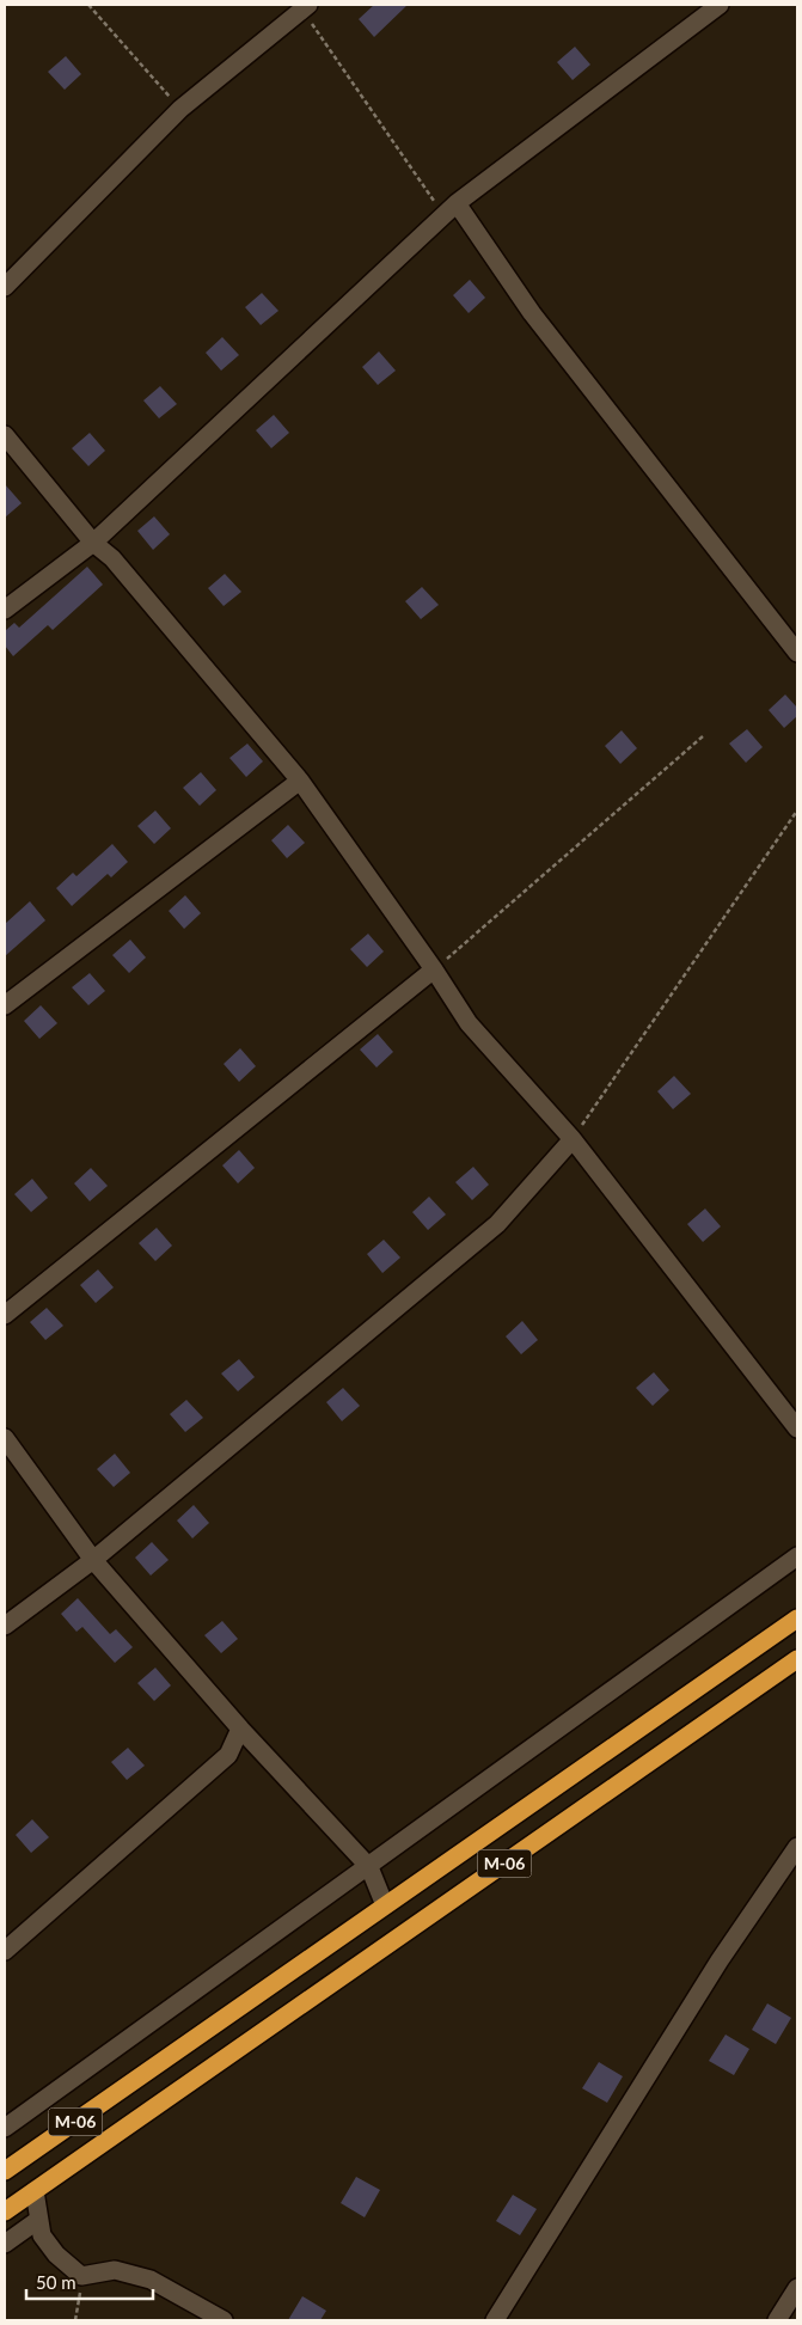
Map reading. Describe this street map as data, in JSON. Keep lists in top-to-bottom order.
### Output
{
  "streets": {
    "highway": ["М-06"]
  },
  "scale_bar": "50 m"
}
